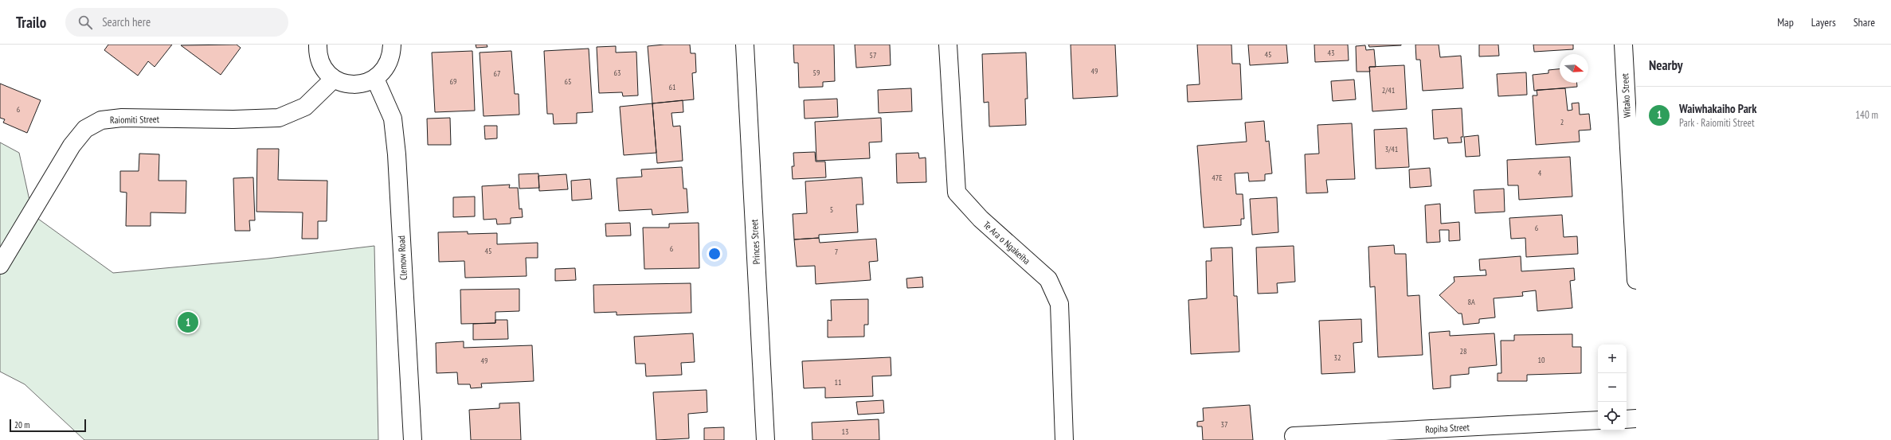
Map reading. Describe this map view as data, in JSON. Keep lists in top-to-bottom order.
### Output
{
  "streets": {
    "street": [
      "Witako Street",
      "Raiomiti Street",
      "Princes Street",
      "Te Ara o Ngakeiha",
      "Clemow Road",
      "Ropiha Street"
    ]
  },
  "house_numbers": [
    "43",
    "45",
    "57",
    "49",
    "63",
    "59",
    "67",
    "69",
    "65",
    "61",
    "2/41",
    "6",
    "2",
    "3/41",
    "4",
    "47E",
    "5",
    "6",
    "6",
    "45",
    "7",
    "8A",
    "28",
    "32",
    "10",
    "49",
    "11",
    "37",
    "13"
  ],
  "scale_bar": "20 m",
  "north": "right",
  "page": {
    "header": "Trailo",
    "search": "Search here",
    "nav": ["Map", "Layers", "Share"],
    "heading": "Nearby",
    "list": [
      {
        "mark": "1",
        "name": "Waiwhakaiho Park",
        "note": "Park · Raiomiti Street",
        "value": "140 m"
      }
    ],
    "pins": "1",
    "map_buttons": ["+", "−"],
    "scale": "20 m"
  }
}
